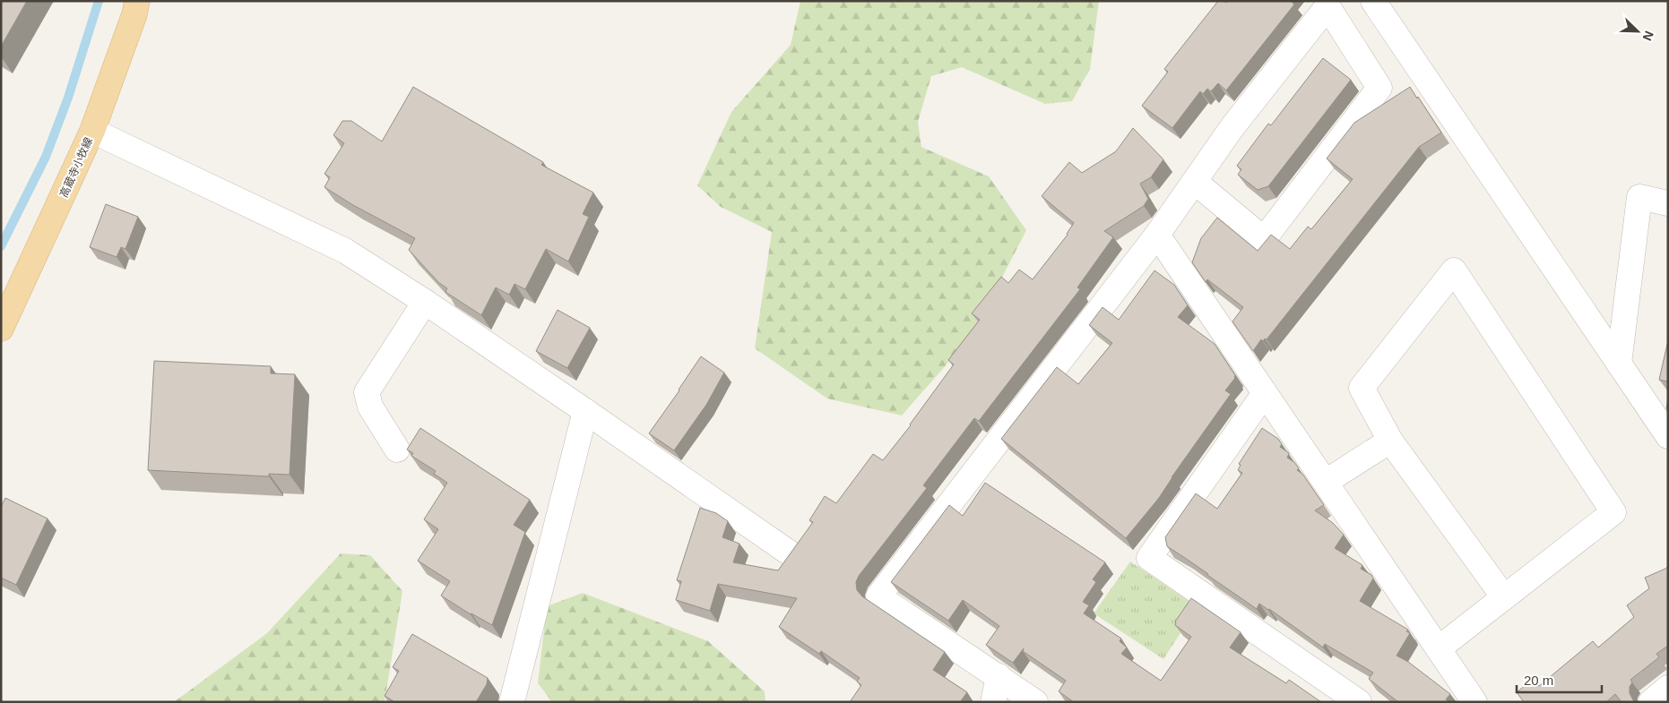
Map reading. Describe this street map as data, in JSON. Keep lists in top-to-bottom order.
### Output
{
  "streets": {
    "main road": ["高蔵寺小牧線"]
  },
  "scale_bar": "20 m",
  "north": "bottom right"
}
